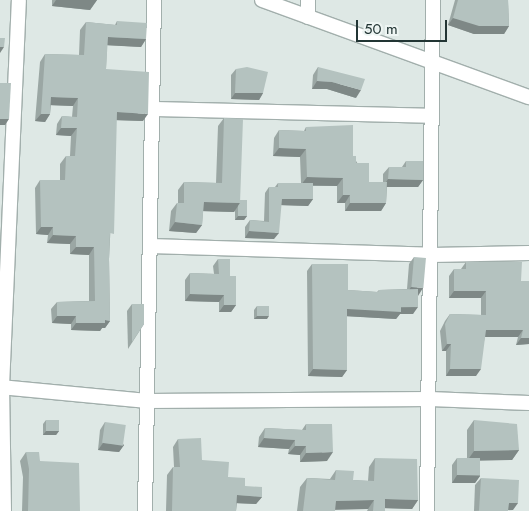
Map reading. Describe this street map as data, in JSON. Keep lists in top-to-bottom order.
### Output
{
  "scale_bar": "50 m"
}
